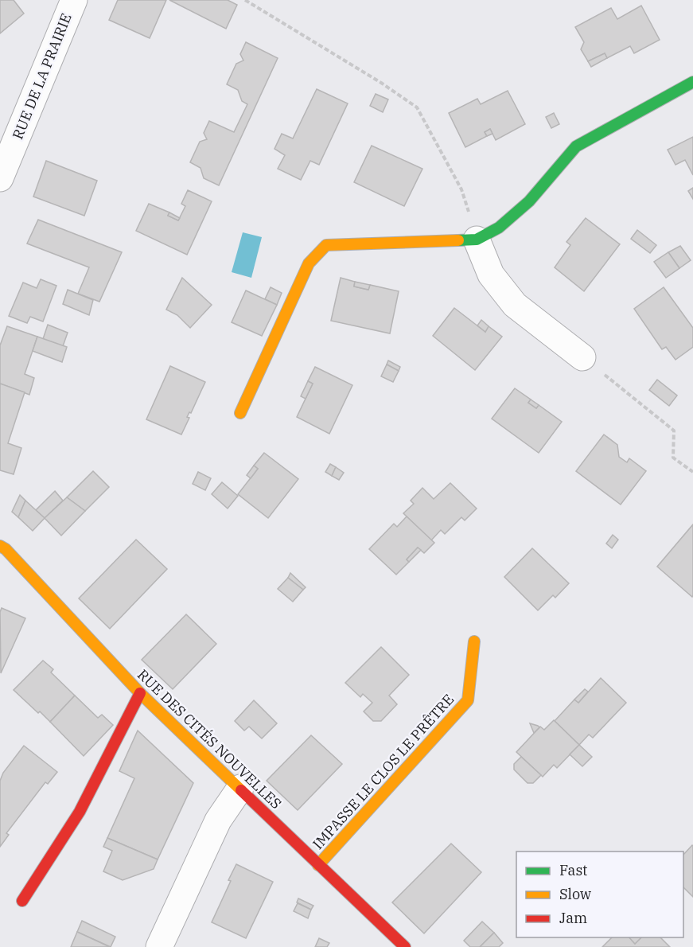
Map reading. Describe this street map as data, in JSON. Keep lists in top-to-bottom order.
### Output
{
  "streets": {
    "street": ["RUE DE LA PRAIRIE", "RUE DES CITÉS NOUVELLES", "IMPASSE LE CLOS LE PRÊTRE"]
  },
  "crossings": [
    ["RUE DES CITÉS NOUVELLES", "IMPASSE LE CLOS LE PRÊTRE"]
  ],
  "legend": ["Fast", "Slow", "Jam"]
}
